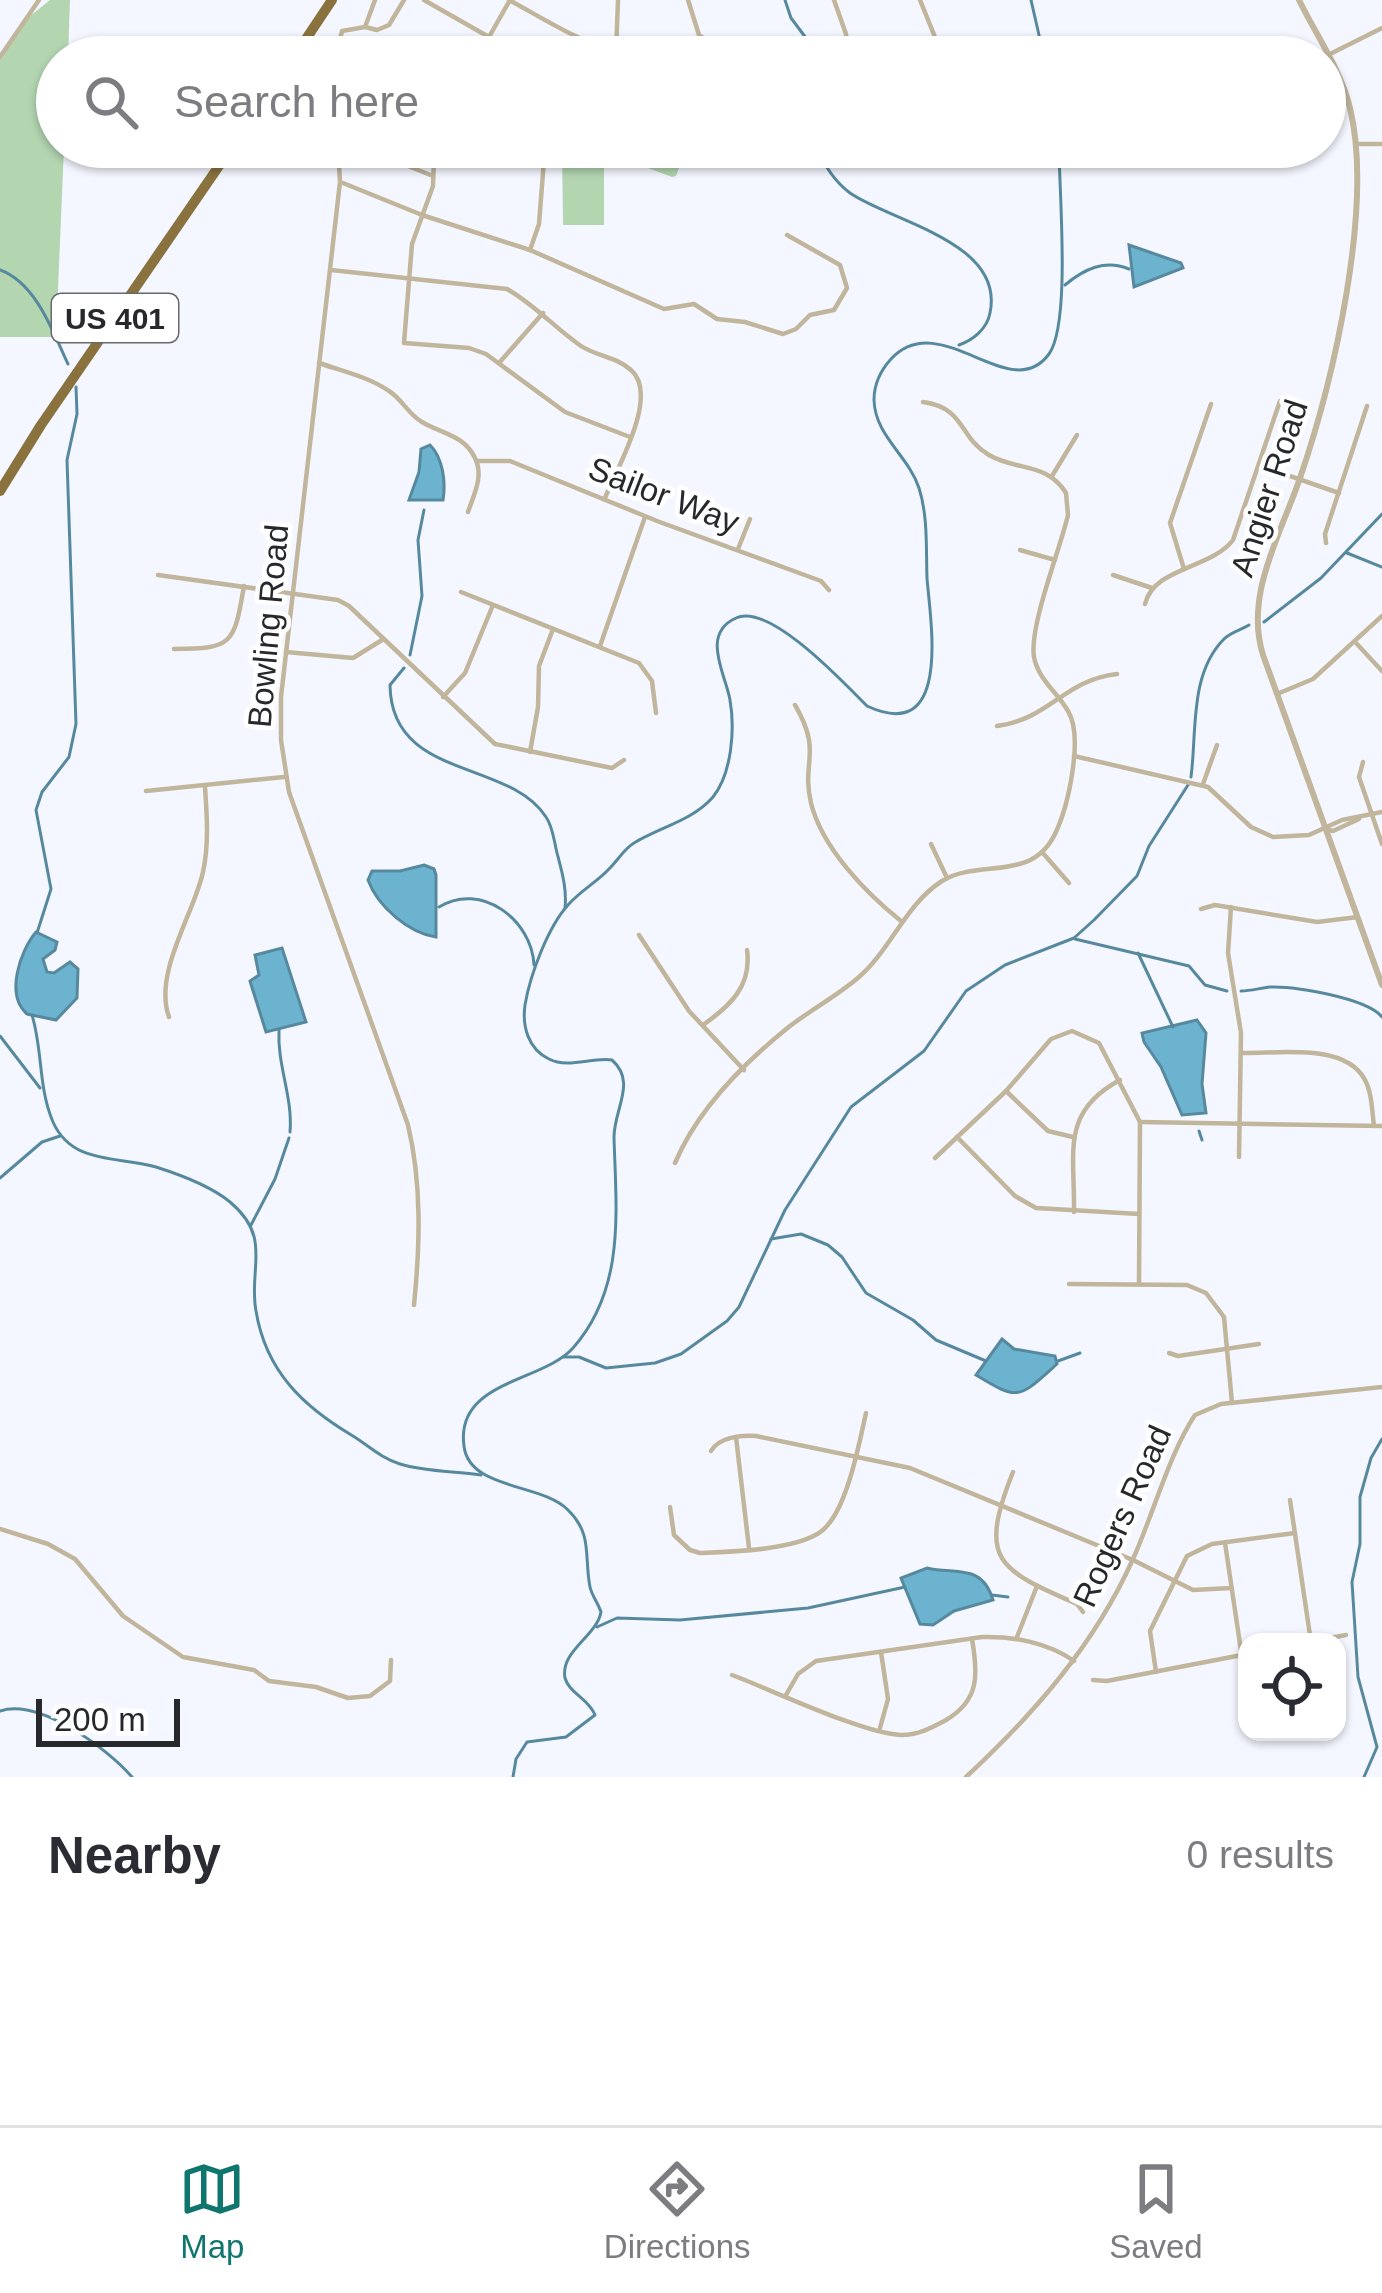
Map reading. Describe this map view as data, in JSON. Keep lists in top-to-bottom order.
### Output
{
  "streets": {
    "highway": ["US 401"],
    "street": [
      "Angier Road",
      "Sailor Way",
      "Bowling Road",
      "Rogers Road"
    ]
  },
  "scale_bar": "200 m",
  "page": {
    "search": "Search here",
    "scale": "200 m",
    "heading": ["Nearby", "0 results"],
    "nav": ["Map", "Directions", "Saved"]
  }
}
